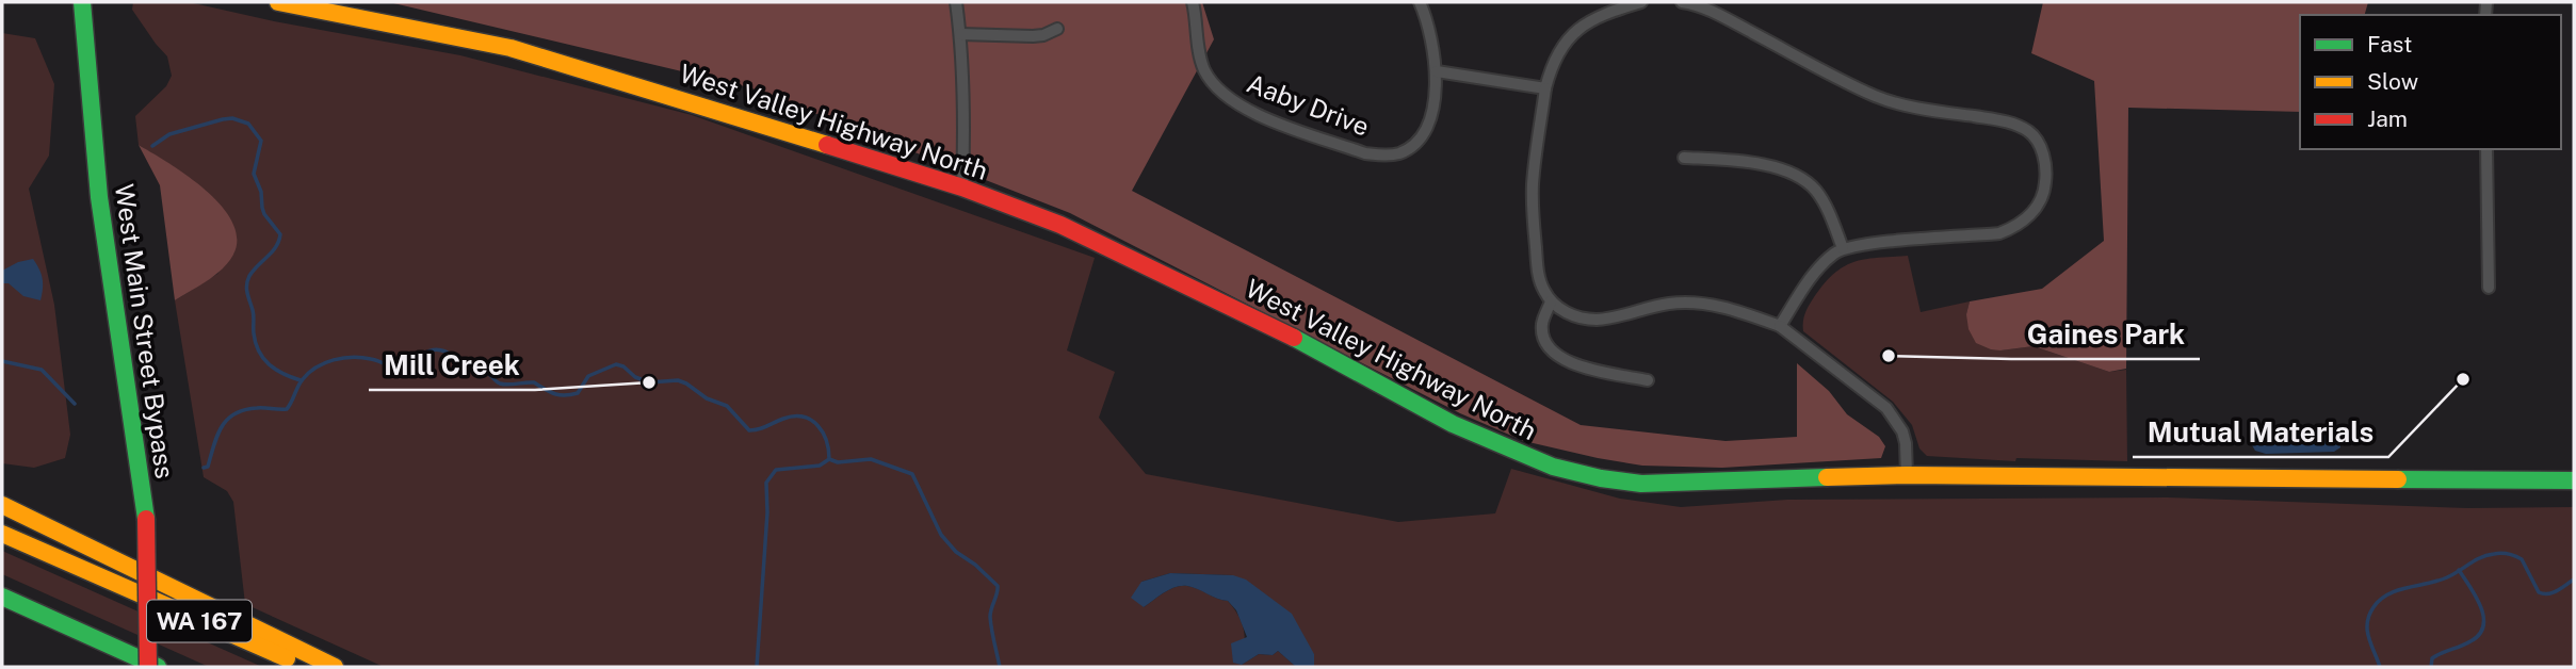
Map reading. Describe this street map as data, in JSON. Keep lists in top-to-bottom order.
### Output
{
  "streets": {
    "main road": ["West Valley Highway North", "West Main Street Bypass", "WA 167"],
    "street": ["Aaby Drive"]
  },
  "places": ["Gaines Park", "Mutual Materials", "Mill Creek"],
  "legend": ["Fast", "Slow", "Jam"]
}
